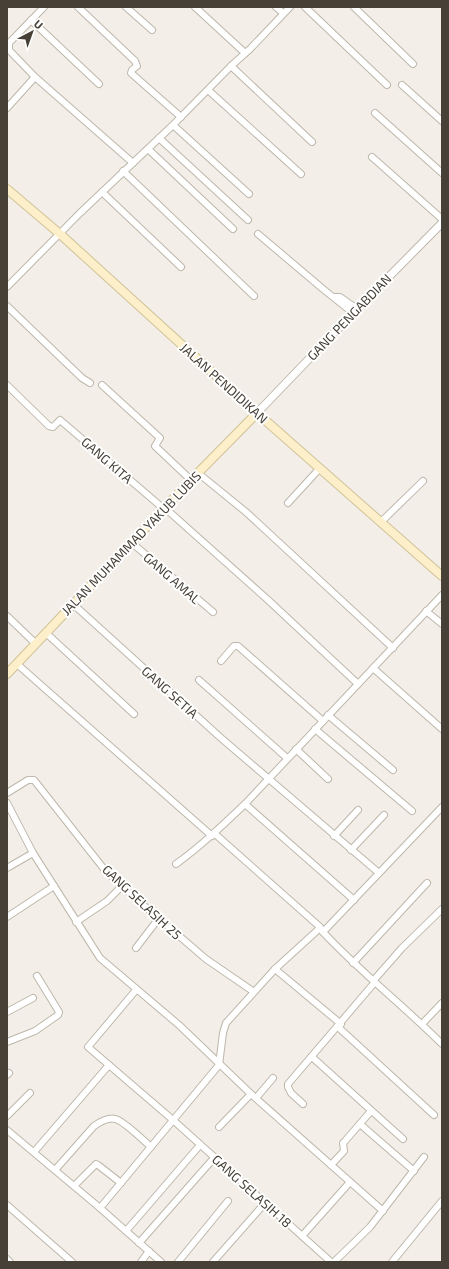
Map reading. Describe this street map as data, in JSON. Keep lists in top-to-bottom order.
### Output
{
  "streets": {
    "main road": ["JALAN PENDIDIKAN", "JALAN MUHAMMAD YAKUB LUBIS"],
    "street": [
      "GANG PENGABDIAN",
      "GANG KITA",
      "GANG AMAL",
      "GANG SETIA",
      "GANG SELASIH 25",
      "GANG SELASIH 18"
    ]
  },
  "crossings": [
    ["GANG PENGABDIAN", "JALAN PENDIDIKAN"],
    ["GANG PENGABDIAN", "JALAN MUHAMMAD YAKUB LUBIS"],
    ["JALAN PENDIDIKAN", "JALAN MUHAMMAD YAKUB LUBIS"],
    ["GANG KITA", "JALAN MUHAMMAD YAKUB LUBIS"],
    ["JALAN MUHAMMAD YAKUB LUBIS", "GANG AMAL"],
    ["JALAN MUHAMMAD YAKUB LUBIS", "GANG SETIA"]
  ],
  "north": "top right"
}
